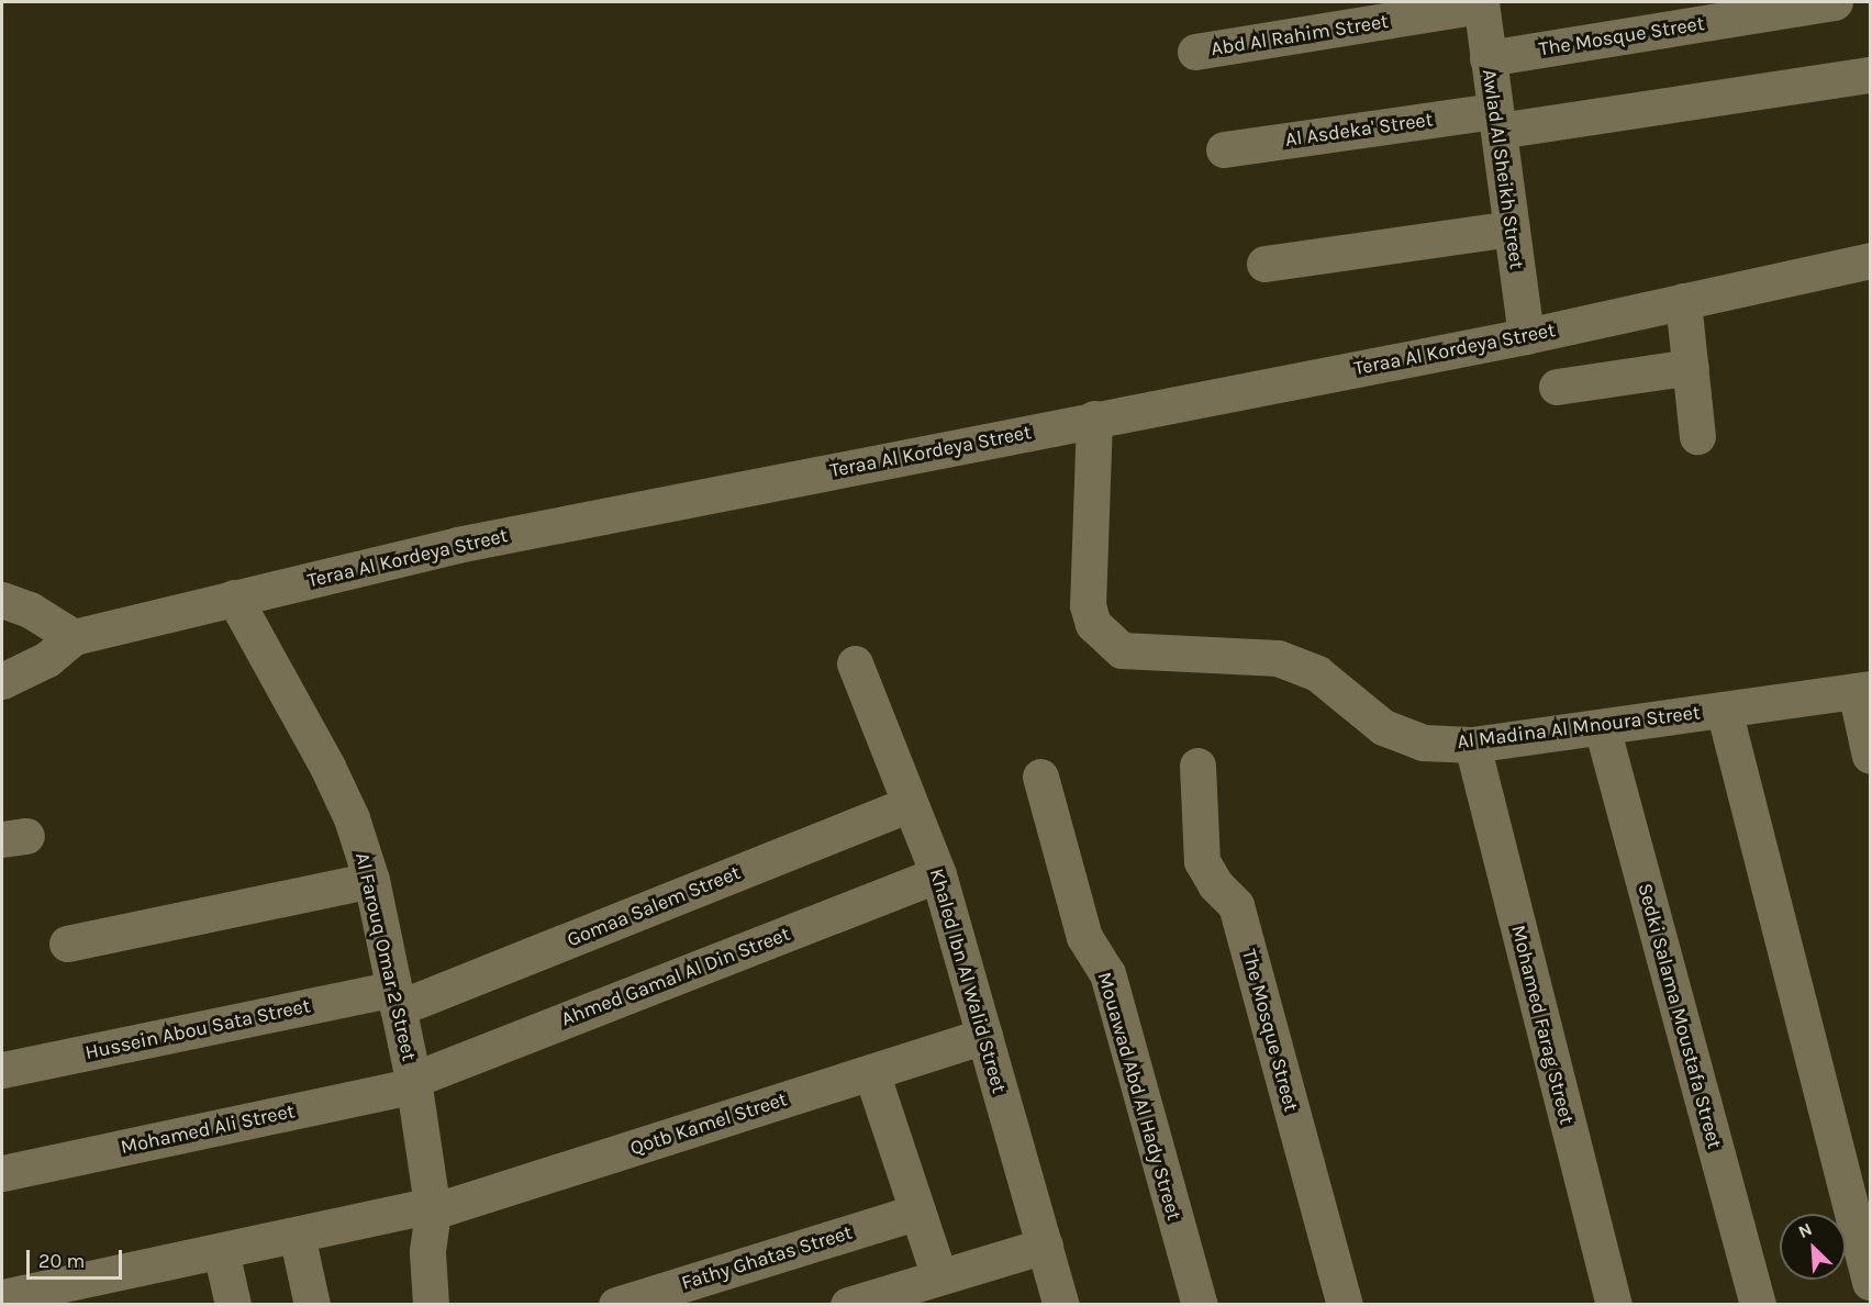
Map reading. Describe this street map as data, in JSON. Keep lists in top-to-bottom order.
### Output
{
  "streets": {
    "street": [
      "Abd Al Rahim Street",
      "The Mosque Street",
      "Al Asdeka' Street",
      "Awlad Al Sheikh Street",
      "Teraa Al Kordeya Street",
      "Al Madina Al Mnoura Street",
      "Gomaa Salem Street",
      "Al Farouq Omar 2 Street",
      "Ahmed Gamal Al Din Street",
      "Khaled Ibn Al Walid Street",
      "Sedki Salama Moustafa Street",
      "Mohamed Farag Street",
      "Hussein Abou Sata Street",
      "Mouawad Abd Al Hady Street",
      "Qotb Kamel Street",
      "Mohamed Ali Street",
      "Fathy Ghatas Street"
    ]
  },
  "crossings": [
    ["Abd Al Rahim Street", "Awlad Al Sheikh Street"],
    ["The Mosque Street", "Awlad Al Sheikh Street"],
    ["Al Asdeka' Street", "Awlad Al Sheikh Street"],
    ["Awlad Al Sheikh Street", "Teraa Al Kordeya Street"],
    ["Teraa Al Kordeya Street", "Al Madina Al Mnoura Street"],
    ["Teraa Al Kordeya Street", "Al Farouq Omar 2 Street"],
    ["Al Madina Al Mnoura Street", "Sedki Salama Moustafa Street"],
    ["Al Madina Al Mnoura Street", "Mohamed Farag Street"],
    ["Gomaa Salem Street", "Al Farouq Omar 2 Street"],
    ["Gomaa Salem Street", "Khaled Ibn Al Walid Street"],
    ["Gomaa Salem Street", "Hussein Abou Sata Street"],
    ["Al Farouq Omar 2 Street", "Ahmed Gamal Al Din Street"],
    ["Al Farouq Omar 2 Street", "Hussein Abou Sata Street"],
    ["Al Farouq Omar 2 Street", "Qotb Kamel Street"],
    ["Al Farouq Omar 2 Street", "Mohamed Ali Street"],
    ["Ahmed Gamal Al Din Street", "Khaled Ibn Al Walid Street"],
    ["Ahmed Gamal Al Din Street", "Mohamed Ali Street"],
    ["Khaled Ibn Al Walid Street", "Qotb Kamel Street"]
  ],
  "scale_bar": "20 m",
  "north": "top left"
}
